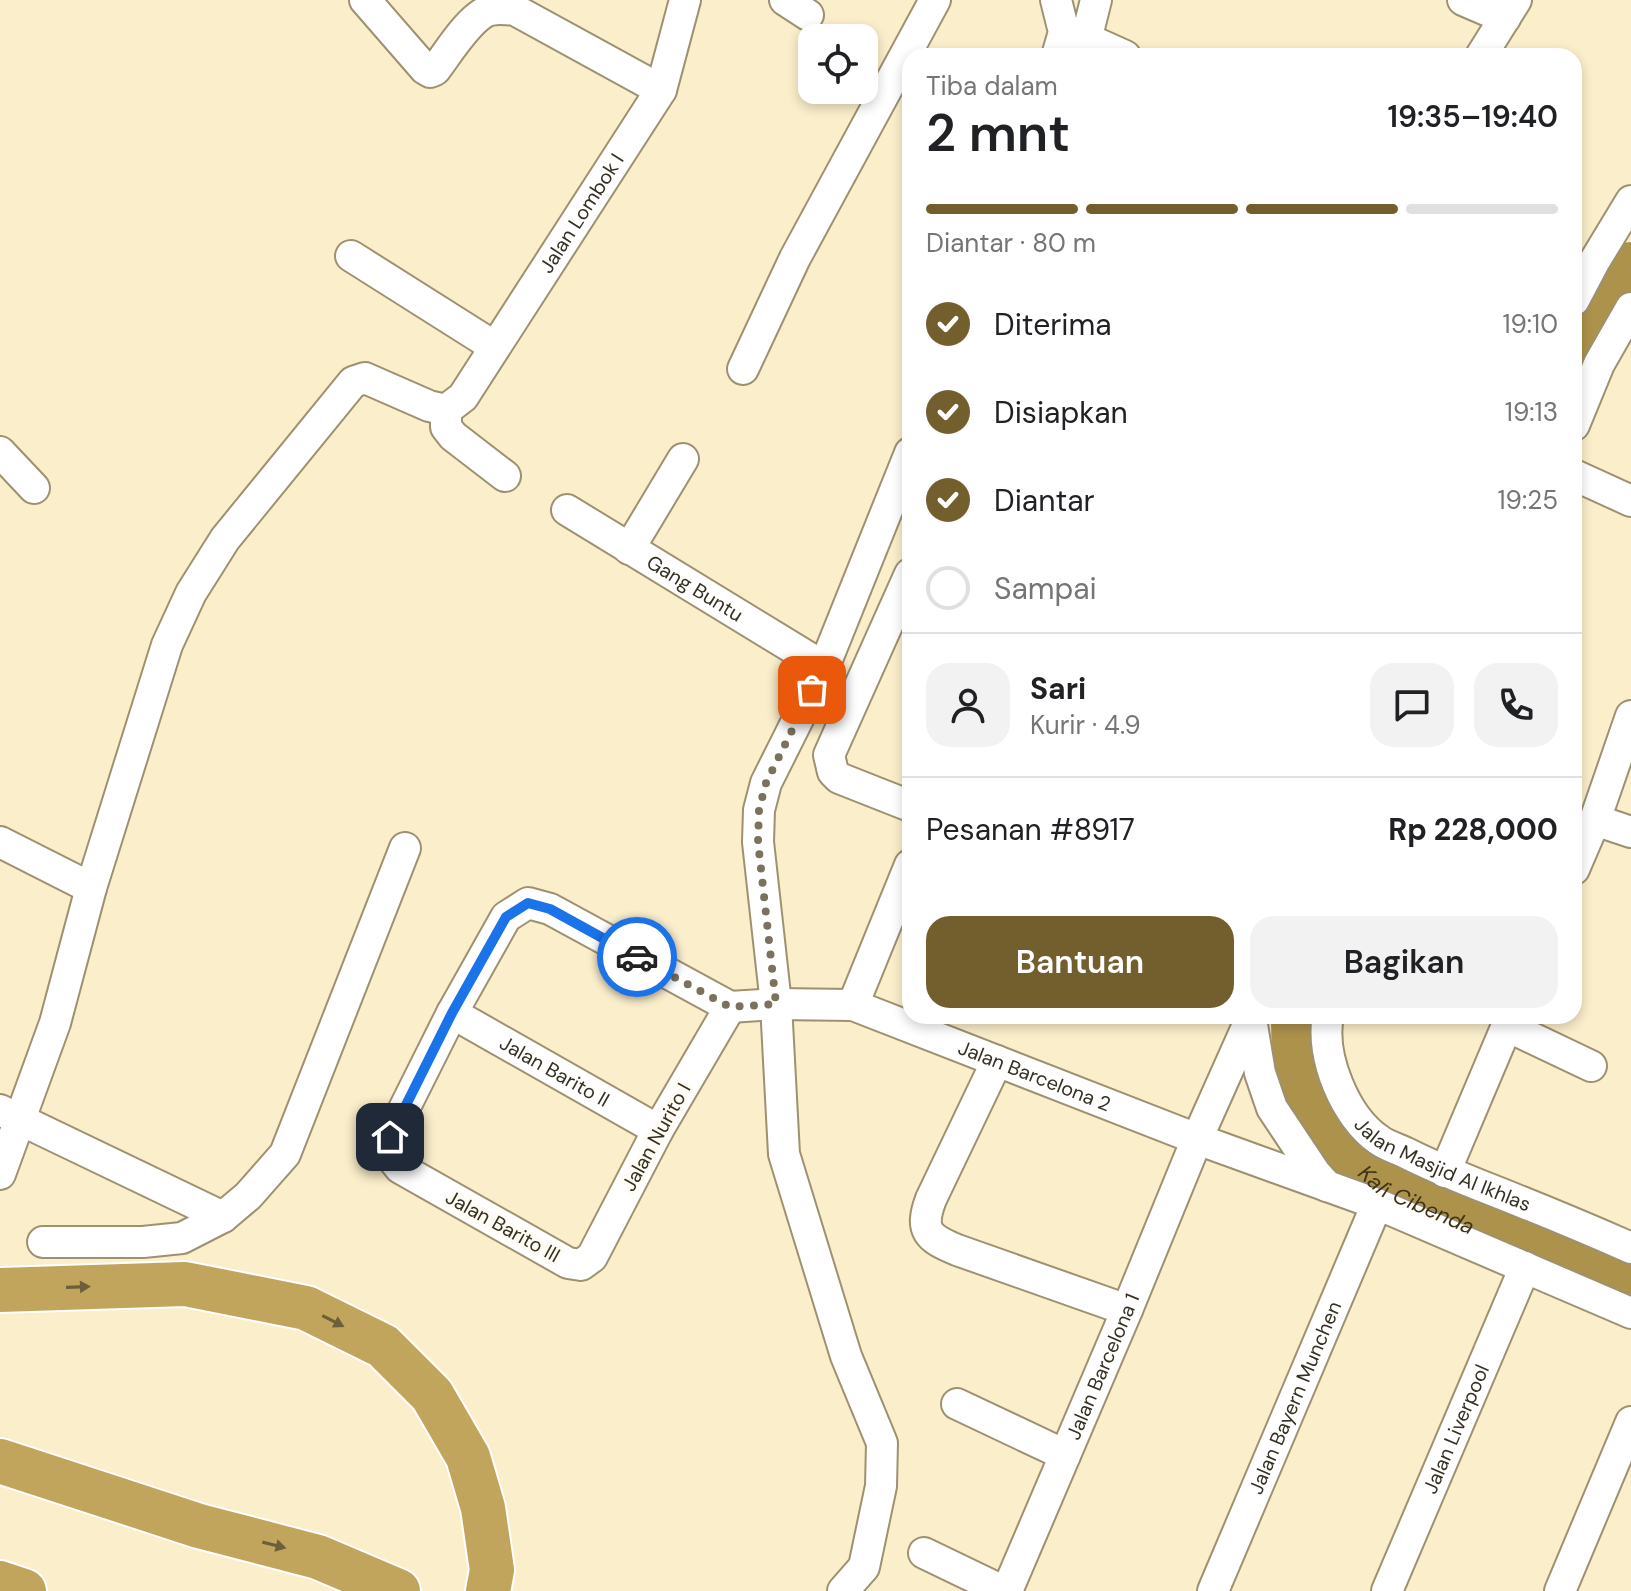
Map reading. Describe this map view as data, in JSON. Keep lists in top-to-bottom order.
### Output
{
  "streets": {
    "street": [
      "Jalan Lombok I",
      "Gang Buntu",
      "Jalan Barito II",
      "Jalan Barcelona 2",
      "Jalan Nurito I",
      "Jalan Masjid Al Ikhlas",
      "Jalan Barito III",
      "Jalan Barcelona 1",
      "Jalan Bayern Munchen",
      "Jalan Liverpool"
    ]
  },
  "crossings": [
    ["Jalan Barito II", "Jalan Nurito I"],
    ["Jalan Barito II", "Jalan Barito III"],
    ["Jalan Barcelona 2", "Jalan Nurito I"],
    ["Jalan Barcelona 2", "Jalan Barcelona 1"],
    ["Jalan Barcelona 2", "Jalan Bayern Munchen"],
    ["Jalan Barcelona 2", "Jalan Liverpool"],
    ["Jalan Nurito I", "Jalan Barito III"]
  ],
  "water": ["Kali Cibenda"],
  "page": {
    "heading": ["2 mnt", "Tiba dalam", "19:35–19:40"],
    "panel": [
      "Sari",
      "Kurir · 4.9",
      "Pesanan #8917",
      "Rp 228,000"
    ],
    "bar": "Diantar · 80 m",
    "list": [
      ["Diterima", "19:10"],
      ["Disiapkan", "19:13"],
      ["Diantar", "19:25"],
      "Sampai"
    ],
    "buttons": ["Bantuan", "Bagikan"]
  }
}
